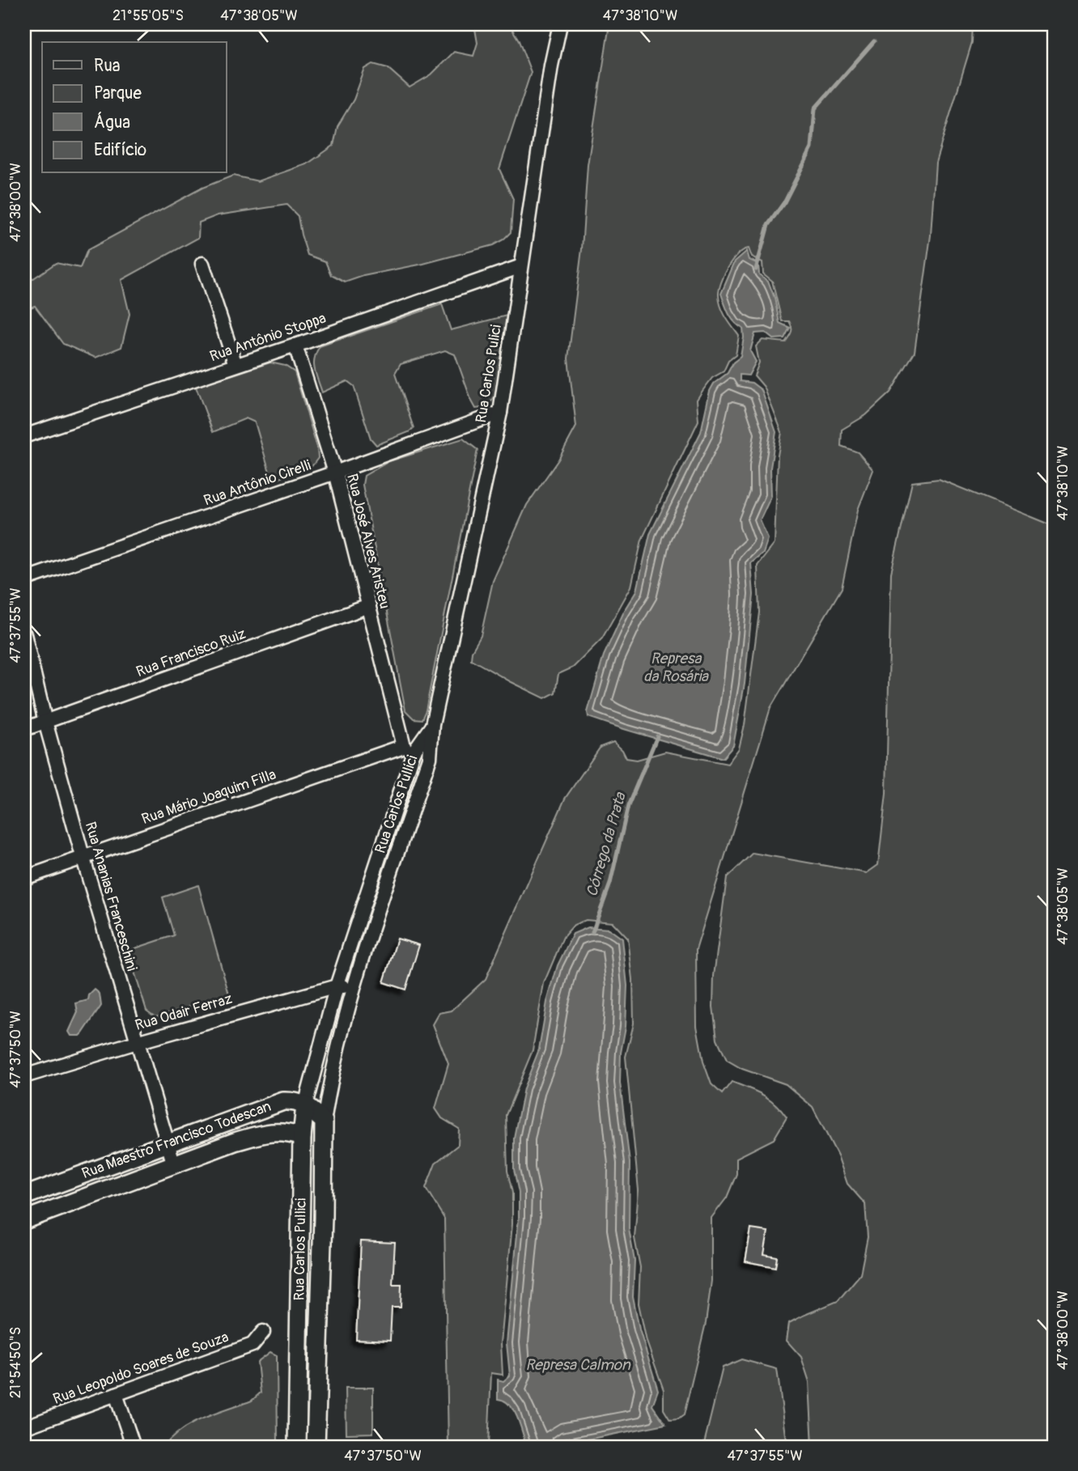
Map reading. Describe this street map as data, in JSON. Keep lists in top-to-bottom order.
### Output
{
  "streets": {
    "main road": ["Rua Carlos Pullici", "Rua Maestro Francisco Todescan"],
    "street": [
      "Rua Antônio Stoppa",
      "Rua Carlos Pulici",
      "Rua Antônio Cirelli",
      "Rua José Alves Aristeu",
      "Rua Francisco Ruiz",
      "Rua Mário Joaquim Filla",
      "Rua Ananias Franceschini",
      "Rua Odair Ferraz",
      "Rua Leopoldo Soares de Souza"
    ]
  },
  "crossings": [
    ["Rua Antônio Stoppa", "Rua Carlos Pulici"],
    ["Rua Antônio Stoppa", "Rua José Alves Aristeu"],
    ["Rua Carlos Pulici", "Rua Antônio Cirelli"],
    ["Rua Carlos Pulici", "Rua Carlos Pullici"],
    ["Rua Antônio Cirelli", "Rua José Alves Aristeu"],
    ["Rua José Alves Aristeu", "Rua Francisco Ruiz"],
    ["Rua José Alves Aristeu", "Rua Mário Joaquim Filla"],
    ["Rua José Alves Aristeu", "Rua Carlos Pullici"],
    ["Rua Francisco Ruiz", "Rua Ananias Franceschini"],
    ["Rua Mário Joaquim Filla", "Rua Carlos Pullici"],
    ["Rua Mário Joaquim Filla", "Rua Ananias Franceschini"],
    ["Rua Carlos Pullici", "Rua Odair Ferraz"],
    ["Rua Carlos Pullici", "Rua Maestro Francisco Todescan"],
    ["Rua Ananias Franceschini", "Rua Odair Ferraz"],
    ["Rua Ananias Franceschini", "Rua Maestro Francisco Todescan"]
  ],
  "water": ["Represa da Rosária", "Córrego da Prata", "Represa Calmon"],
  "legend": [
    "Rua",
    "Parque",
    "Água",
    "Edifício"
  ],
  "coordinates": [
    "21°55'05\"S",
    "47°38'05\"W",
    "47°38'10\"W",
    "47°38'00\"W",
    "47°37'55\"W",
    "47°37'50\"W",
    "21°54'50\"S"
  ]
}
